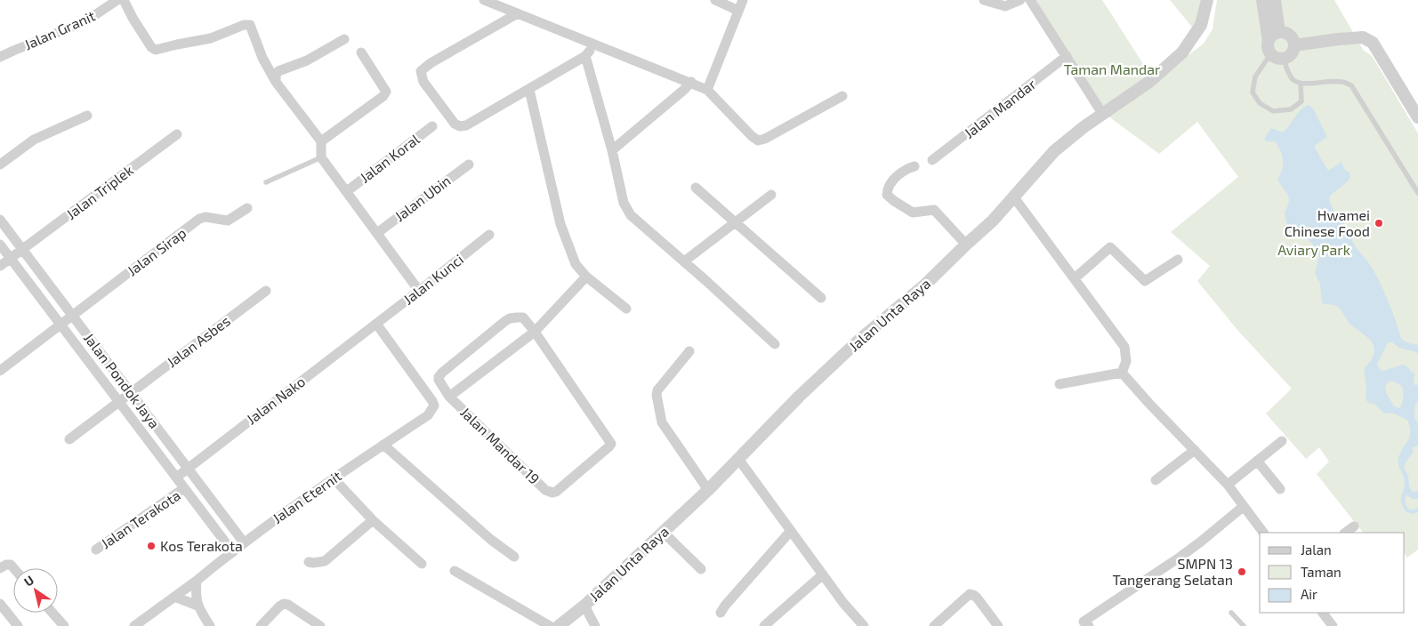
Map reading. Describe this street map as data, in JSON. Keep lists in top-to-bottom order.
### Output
{
  "streets": {
    "street": [
      "Jalan Granit",
      "Jalan Mandar",
      "Jalan Koral",
      "Jalan Triplek",
      "Jalan Ubin",
      "Jalan Sirap",
      "Jalan Kunci",
      "Jalan Unta Raya",
      "Jalan Asbes",
      "Jalan Pondok Jaya",
      "Jalan Nako",
      "Jalan Mandar 19",
      "Jalan Eternit",
      "Jalan Terakota"
    ]
  },
  "crossings": [
    ["Jalan Triplek", "Jalan Pondok Jaya"],
    ["Jalan Sirap", "Jalan Pondok Jaya"],
    ["Jalan Kunci", "Jalan Nako"],
    ["Jalan Kunci", "Jalan Eternit"],
    ["Jalan Asbes", "Jalan Pondok Jaya"],
    ["Jalan Pondok Jaya", "Jalan Nako"],
    ["Jalan Pondok Jaya", "Jalan Eternit"],
    ["Jalan Pondok Jaya", "Jalan Terakota"],
    ["Jalan Nako", "Jalan Eternit"]
  ],
  "parks": ["Taman Mandar", "Aviary Park"],
  "places": ["Hwamei Chinese Food", "Kos Terakota", "SMPN 13 Tangerang Selatan"],
  "legend": ["Jalan", "Taman", "Air"],
  "north": "top left"
}
